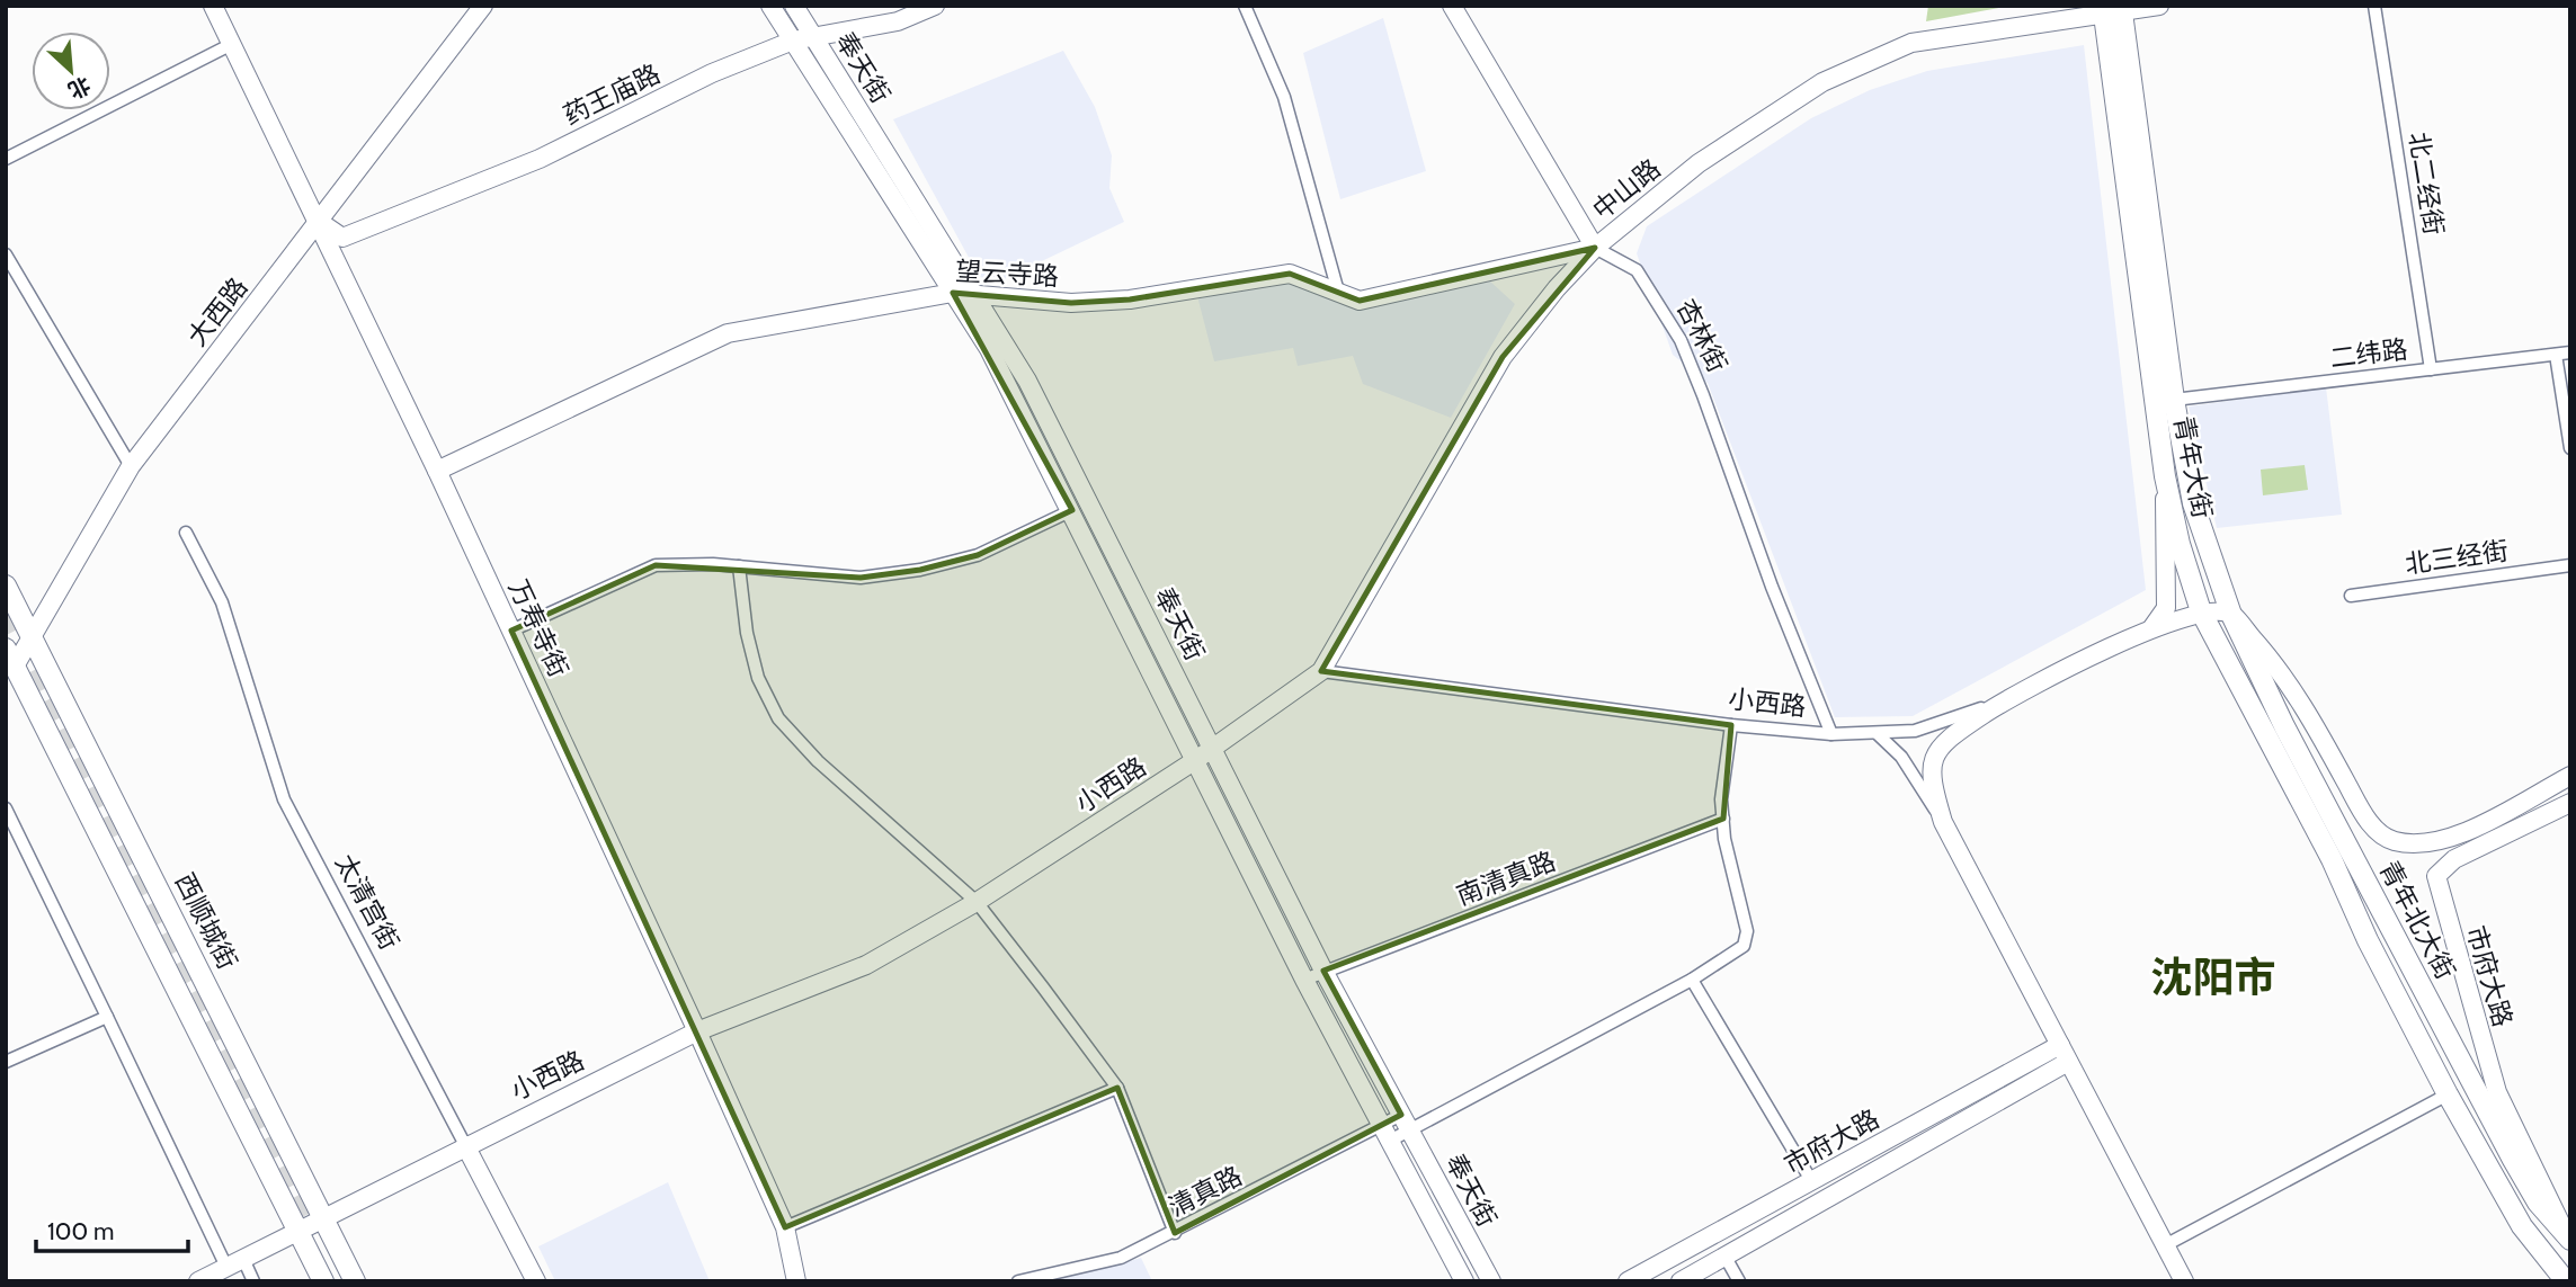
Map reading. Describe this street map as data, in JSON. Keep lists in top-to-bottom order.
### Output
{
  "streets": {
    "main road": [
      "奉天街",
      "药王庙路",
      "中山路",
      "望云寺路",
      "大西路",
      "青年大街",
      "万寿寺街",
      "小西路",
      "太清宫街",
      "青年北大街",
      "西顺城街",
      "市府大路"
    ],
    "street": [
      "北二经街",
      "杏林街",
      "二纬路",
      "北三经街",
      "南清真路",
      "清真路"
    ]
  },
  "crossings": [
    ["奉天街", "药王庙路"],
    ["奉天街", "望云寺路"],
    ["奉天街", "小西路"],
    ["奉天街", "南清真路"],
    ["奉天街", "清真路"],
    ["药王庙路", "大西路"],
    ["药王庙路", "万寿寺街"],
    ["北二经街", "二纬路"],
    ["中山路", "望云寺路"],
    ["中山路", "杏林街"],
    ["中山路", "青年大街"],
    ["中山路", "小西路"],
    ["望云寺路", "杏林街"],
    ["望云寺路", "万寿寺街"],
    ["大西路", "万寿寺街"],
    ["大西路", "西顺城街"],
    ["杏林街", "小西路"],
    ["二纬路", "青年大街"],
    ["青年大街", "青年北大街"],
    ["万寿寺街", "小西路"],
    ["小西路", "太清宫街"],
    ["小西路", "西顺城街"],
    ["小西路", "清真路"],
    ["南清真路", "清真路"],
    ["青年北大街", "市府大路"]
  ],
  "districts": ["沈阳市"],
  "scale_bar": "100 m",
  "north": "bottom right"
}
